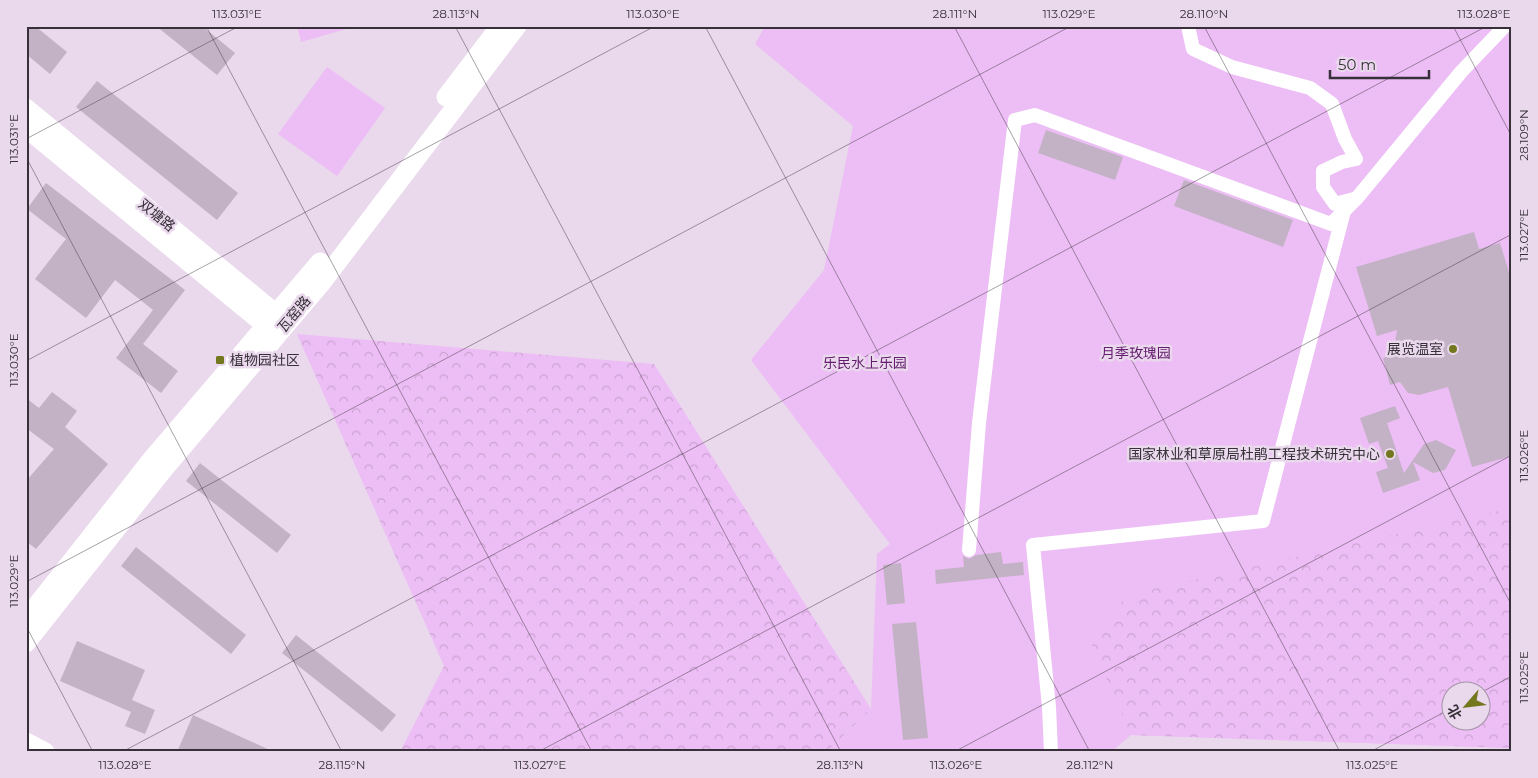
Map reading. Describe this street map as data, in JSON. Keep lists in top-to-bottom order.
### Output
{
  "streets": {
    "main road": ["双塘路", "瓦窑路"]
  },
  "crossings": [
    ["双塘路", "瓦窑路"]
  ],
  "parks": ["月季玫瑰园", "乐民水上乐园"],
  "places": {
    "other": ["展览温室", "国家林业和草原局杜鹃工程技术研究中心"],
    "transit": ["植物园社区"]
  },
  "scale_bar": "50 m",
  "north": "bottom left",
  "coordinates": [
    "113.031°E",
    "28.113°N",
    "113.030°E",
    "28.111°N",
    "113.029°E",
    "28.110°N",
    "113.028°E",
    "28.109°N",
    "113.027°E",
    "113.026°E",
    "113.025°E",
    "28.115°N",
    "28.112°N"
  ]
}
